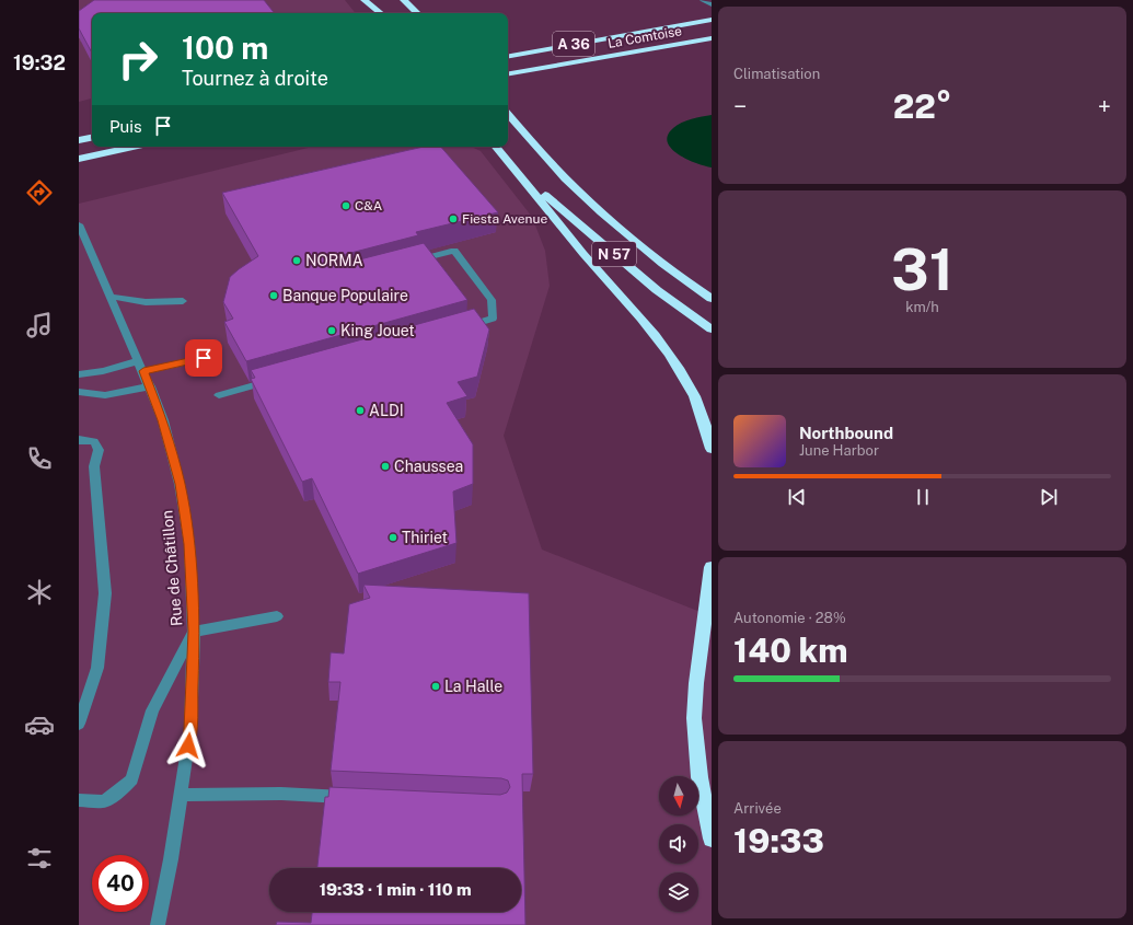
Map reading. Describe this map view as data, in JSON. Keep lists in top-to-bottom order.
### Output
{
  "streets": {
    "highway": ["La Comtoise", "A 36", "N 57"],
    "street": ["Rue de Châtillon"]
  },
  "places": [
    "C&A",
    "Fiesta Avenue",
    "NORMA",
    "Banque Populaire",
    "King Jouet",
    "ALDI",
    "Chaussea",
    "Thiriet",
    "La Halle"
  ],
  "north": "bottom",
  "page": {
    "tabs": "19:32",
    "tile": [
      "Climatisation",
      ["31", "km/h"],
      ["Autonomie · 28%", "140 km"],
      ["Arrivée", "19:33"]
    ],
    "turn": ["100 m", "Tournez à droite"],
    "heat": ["−", "22°", "+"],
    "then": "Puis",
    "song": ["Northbound", "June Harbor"],
    "limit": "40",
    "trip": "19:33 · 1 min · 110 m"
  }
}
